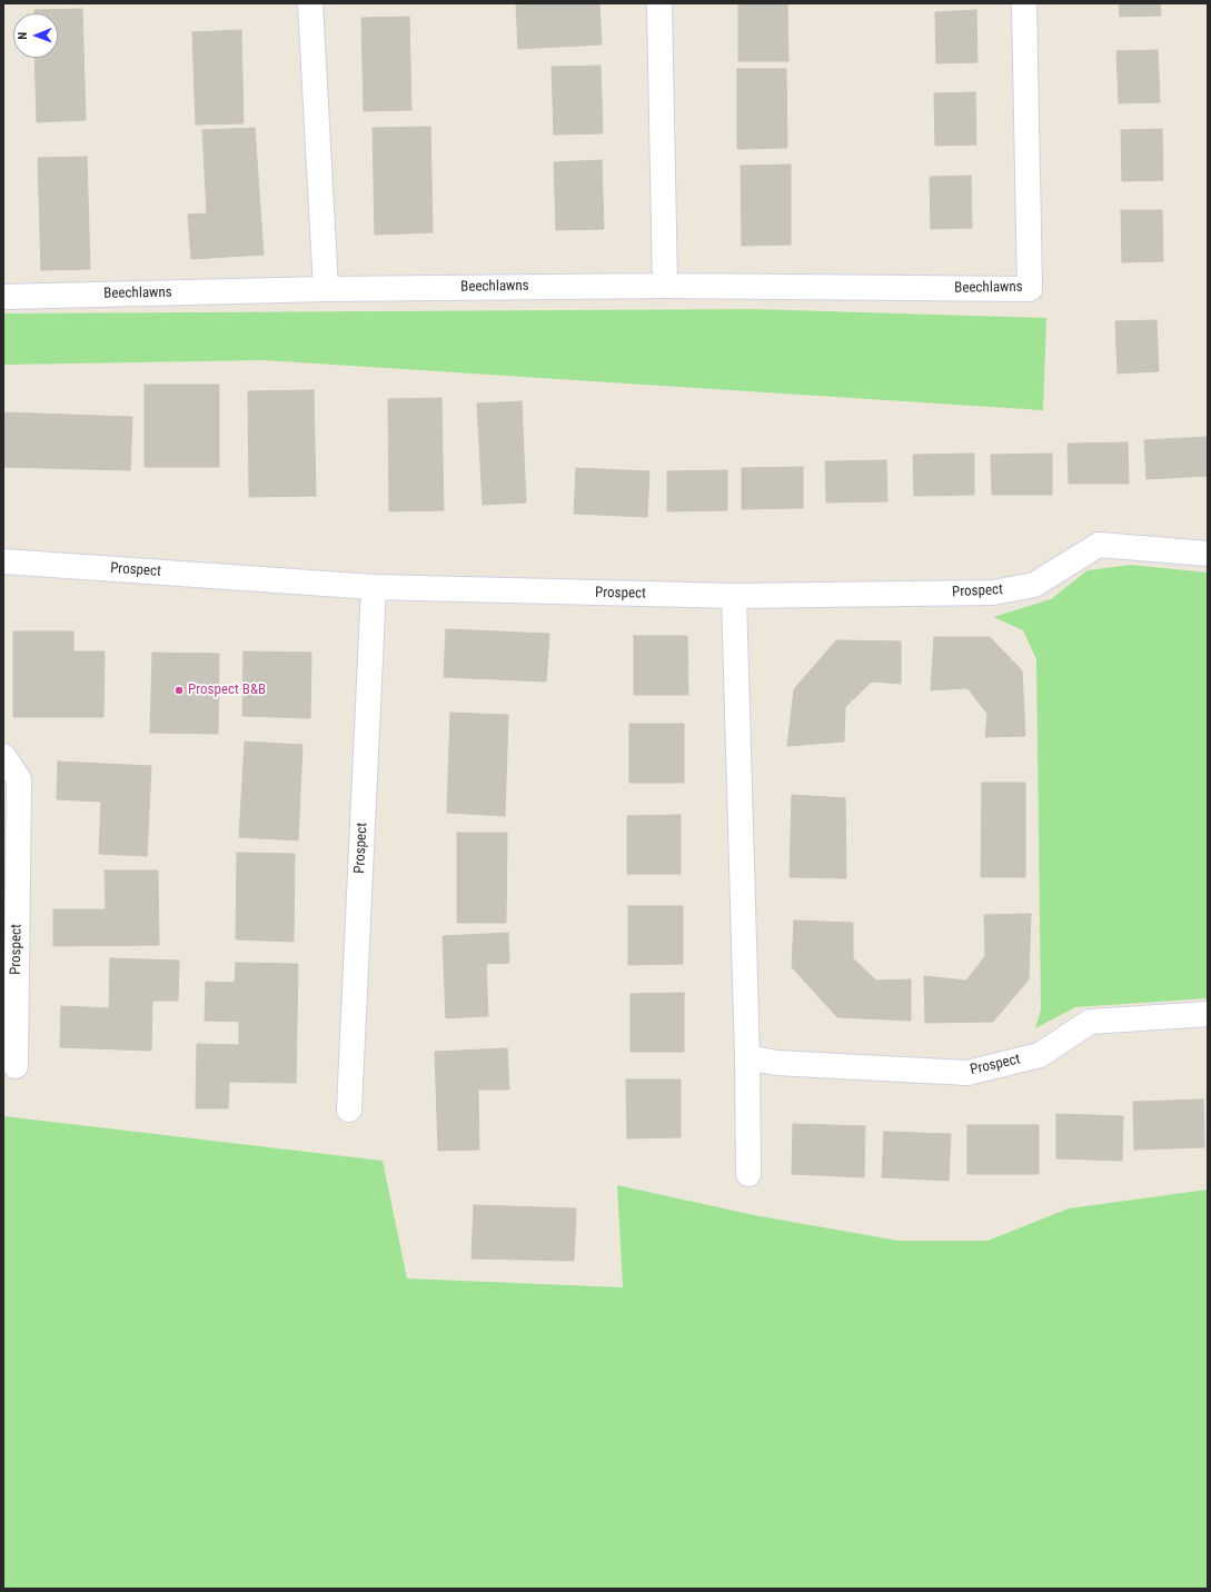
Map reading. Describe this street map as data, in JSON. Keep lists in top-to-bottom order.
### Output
{
  "streets": {
    "street": ["Beechlawns", "Prospect"]
  },
  "places": ["Prospect B&B"],
  "north": "left"
}
